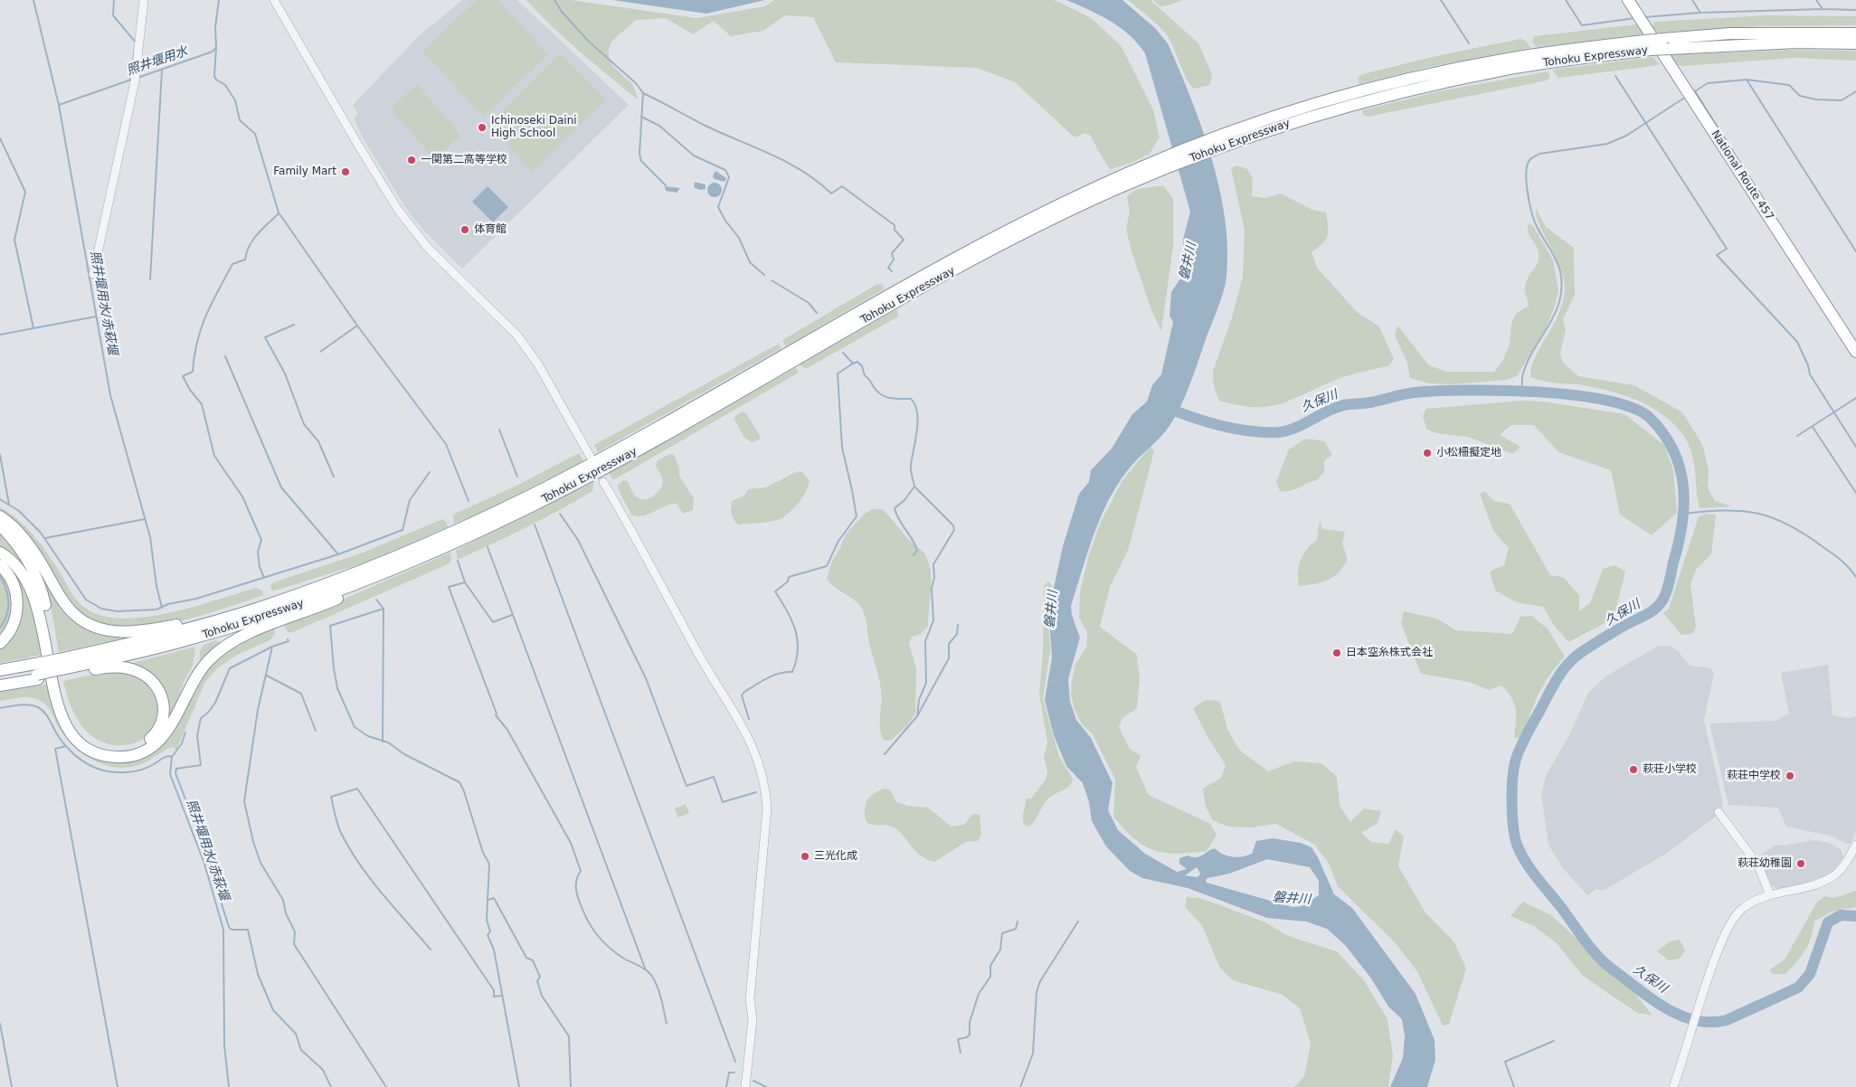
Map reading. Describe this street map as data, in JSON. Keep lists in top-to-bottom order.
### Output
{
  "streets": {
    "highway": ["Tohoku Expressway", "National Route 457"]
  },
  "water": [
    "照井堰用水",
    "磐井川",
    "照井堰用水/赤萩堰",
    "久保川"
  ],
  "places": [
    "Ichinoseki Daini High School",
    "一関第二高等学校",
    "Family Mart",
    "体育館",
    "小松柵擬定地",
    "日本空糸株式会社",
    "萩荘小学校",
    "萩荘中学校",
    "三光化成",
    "萩荘幼稚園"
  ]
}
